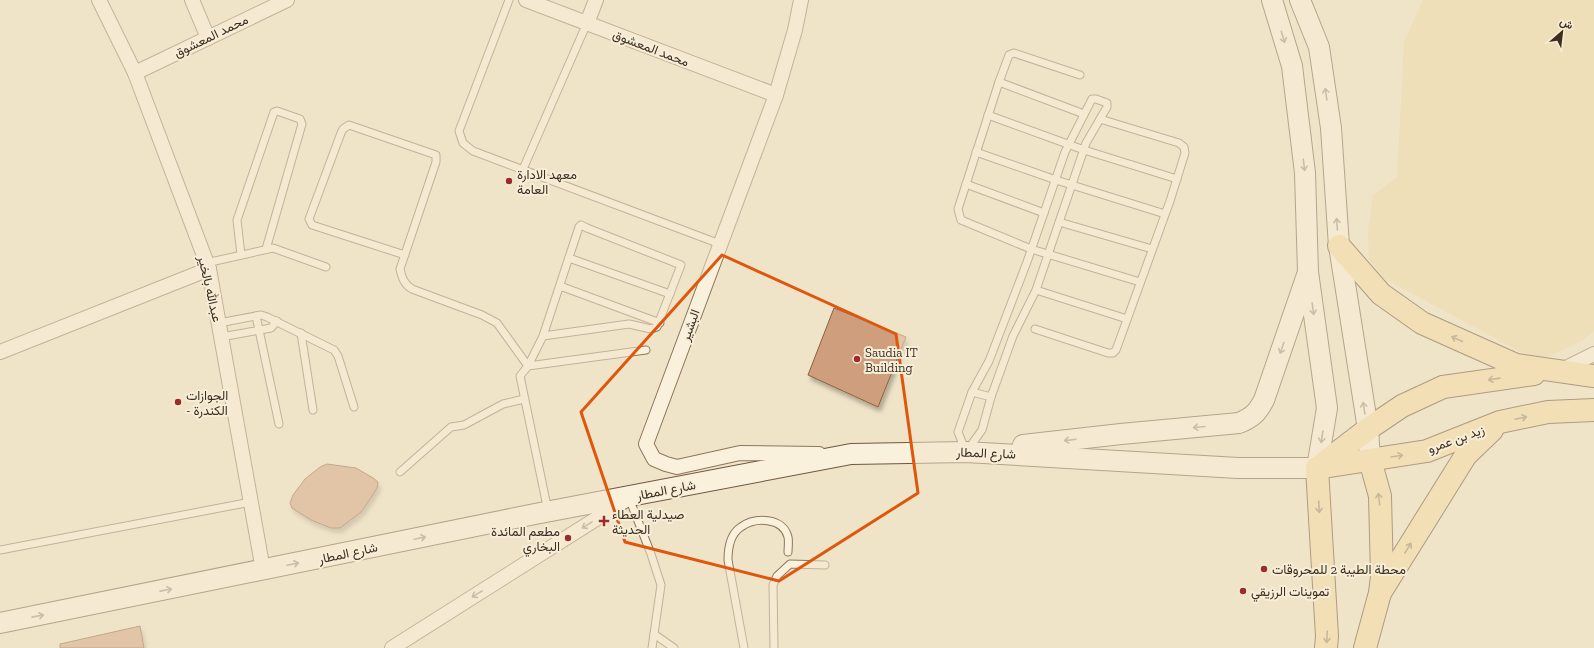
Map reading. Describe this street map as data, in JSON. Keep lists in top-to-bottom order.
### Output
{
  "streets": {
    "main road": ["زيد بن عمرو", "شارع المطار"],
    "street": ["محمد المعشوق", "عبدالله بالخير", "البشير"]
  },
  "crossings": [
    ["محمد المعشوق", "عبدالله بالخير"],
    ["محمد المعشوق", "البشير"],
    ["عبدالله بالخير", "شارع المطار"],
    ["البشير", "شارع المطار"],
    ["زيد بن عمرو", "شارع المطار"]
  ],
  "one_way": ["شارع المطار"],
  "places": {
    "other": [
      "معهد الادارة العامة",
      "Saudia IT Building",
      "الجوازات - الكندرة",
      "مطعم المائدة البخاري",
      "محطة الطيبة 2 للمحروقات",
      "تموينات الرزيقي"
    ],
    "health": ["صيدلية العطاء الحديثة"]
  },
  "north": "top right"
}
